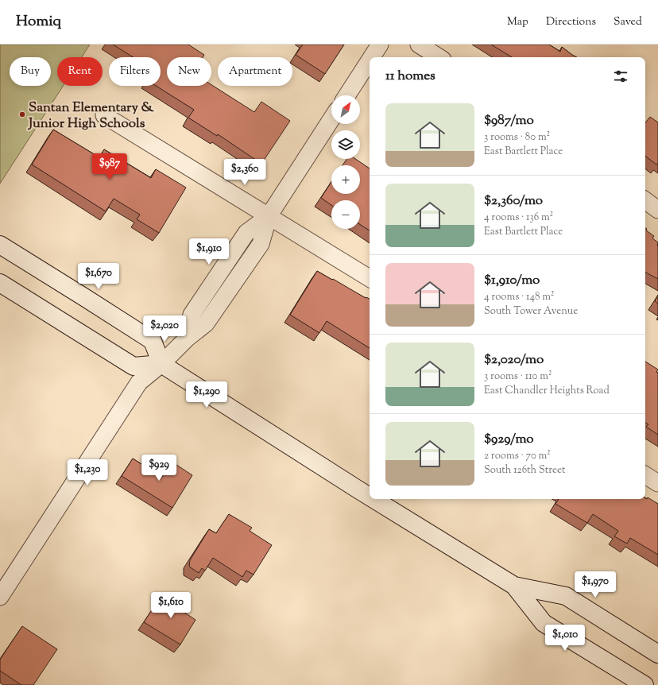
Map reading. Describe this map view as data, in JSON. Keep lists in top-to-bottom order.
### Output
{
  "places": ["Santan Elementary & Junior High Schools"],
  "north": "top right",
  "page": {
    "header": "Homiq",
    "nav": ["Map", "Directions", "Saved"],
    "chip": [
      "Buy",
      "Rent",
      "Filters",
      "New",
      "Apartment"
    ],
    "heading": "11 homes",
    "map_buttons": ["+", "−"],
    "list": [
      {
        "name": "$987/mo",
        "note": "3 rooms · 80 m² · East Bartlett Place"
      },
      {
        "name": "$2,360/mo",
        "note": "4 rooms · 136 m² · East Bartlett Place"
      },
      {
        "name": "$1,910/mo",
        "note": "4 rooms · 148 m² · South Tower Avenue"
      },
      {
        "name": "$2,020/mo",
        "note": "3 rooms · 110 m² · East Chandler Heights Road"
      },
      {
        "name": "$929/mo",
        "note": "2 rooms · 70 m² · South 126th Street"
      }
    ],
    "price": [
      "$987",
      "$2,360",
      "$1,910",
      "$1,670",
      "$2,020",
      "$1,290",
      "$929",
      "$1,230",
      "$1,970",
      "$1,610",
      "$1,010"
    ]
  }
}
